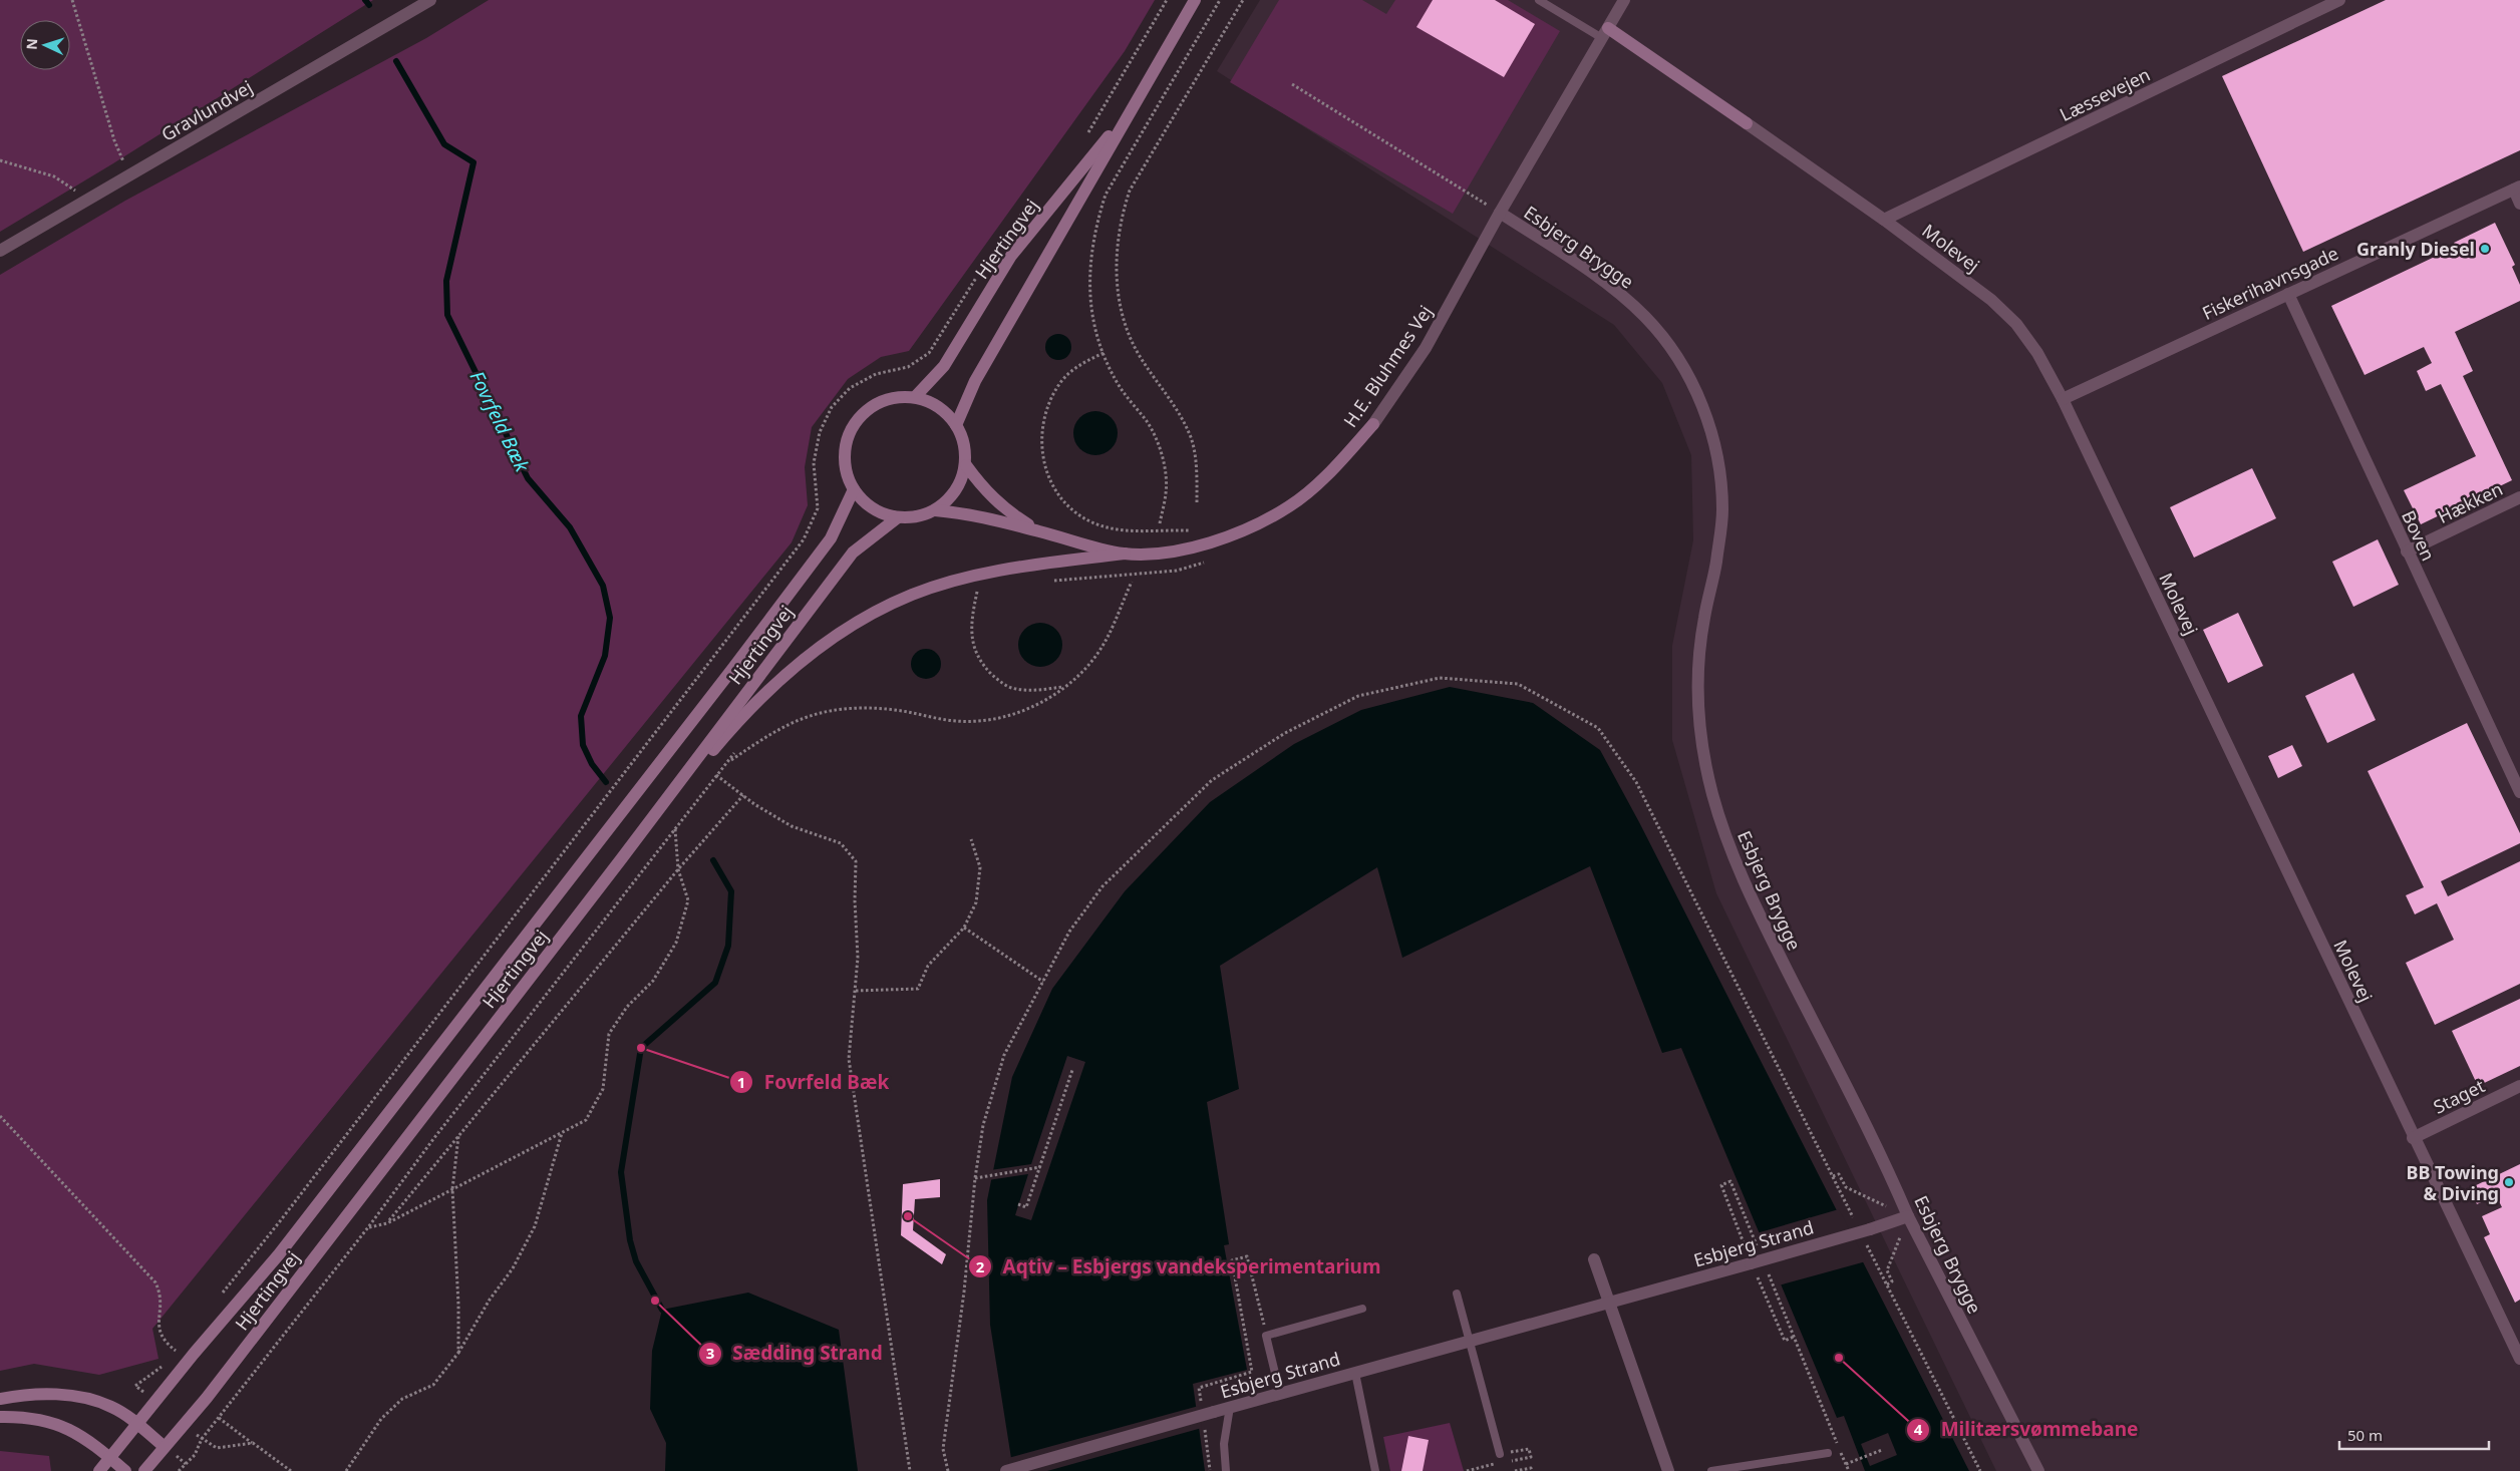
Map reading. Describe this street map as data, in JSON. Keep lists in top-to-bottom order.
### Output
{
  "streets": {
    "main road": ["Hjertingvej", "Molevej", "H.E. Bluhmes Vej"],
    "street": [
      "Læssevejen",
      "Gravlundvej",
      "Esbjerg Brygge",
      "Fiskerihavnsgade",
      "Hækken",
      "Boven",
      "Staget",
      "Esbjerg Strand"
    ]
  },
  "crossings": [
    ["Læssevejen", "Molevej"],
    ["Hjertingvej", "H.E. Bluhmes Vej"],
    ["Esbjerg Brygge", "H.E. Bluhmes Vej"],
    ["Esbjerg Brygge", "Esbjerg Strand"],
    ["Molevej", "Fiskerihavnsgade"],
    ["Molevej", "H.E. Bluhmes Vej"],
    ["Molevej", "Staget"],
    ["Fiskerihavnsgade", "Boven"],
    ["Hækken", "Boven"]
  ],
  "water": ["Fovrfeld Bæk"],
  "places": [
    "Granly Diesel",
    "Fovrfeld Bæk",
    "BB Towing & Diving",
    "Aqtiv – Esbjergs vandeksperimentarium",
    "Sædding Strand",
    "Militærsvømmebane"
  ],
  "scale_bar": "50 m",
  "north": "left"
}
